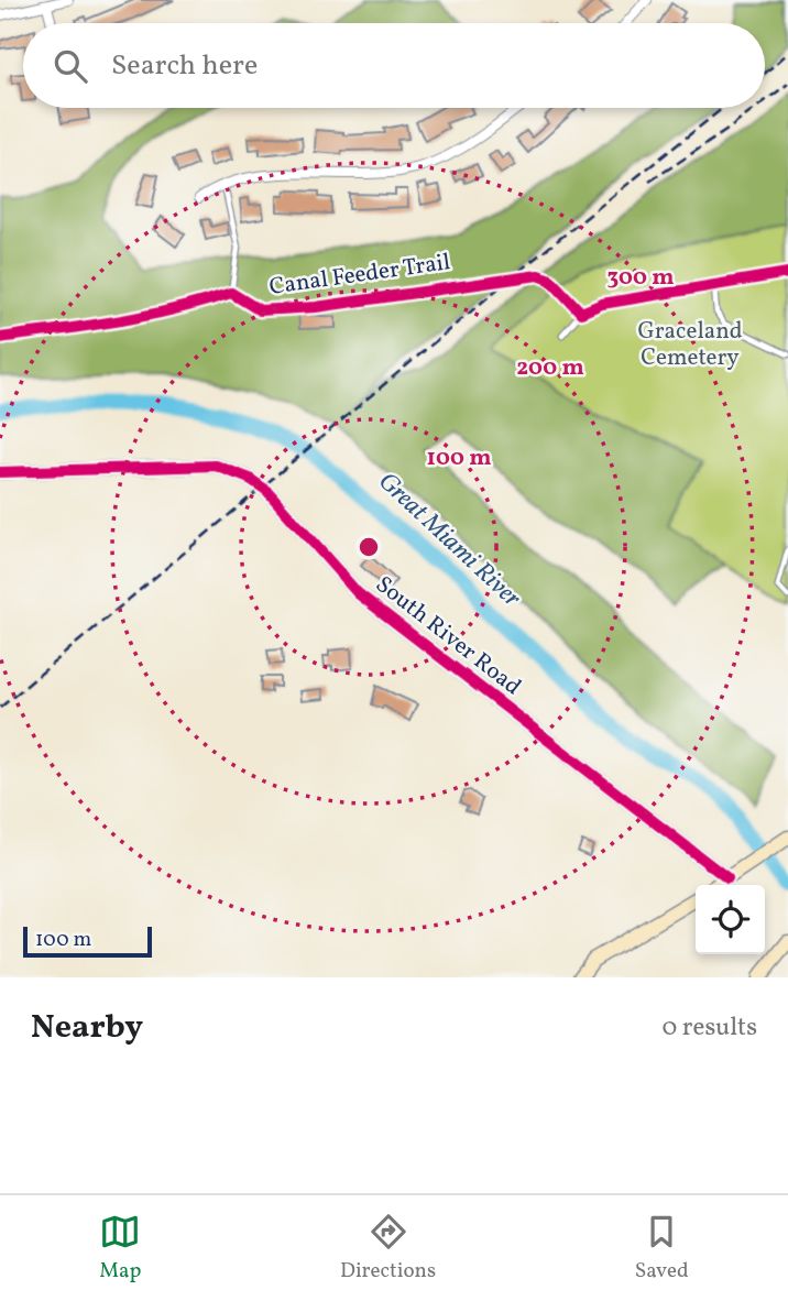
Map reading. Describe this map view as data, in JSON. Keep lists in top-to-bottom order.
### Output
{
  "streets": {
    "street": ["South River Road"],
    "cycle path": ["Canal Feeder Trail"]
  },
  "water": ["Great Miami River"],
  "parks": ["Graceland Cemetery"],
  "scale_bar": "100 m",
  "page": {
    "search": "Search here",
    "scale": "100 m",
    "heading": ["Nearby", "0 results"],
    "nav": ["Map", "Directions", "Saved"]
  },
  "rings": ["300 m", "200 m", "100 m"]
}
